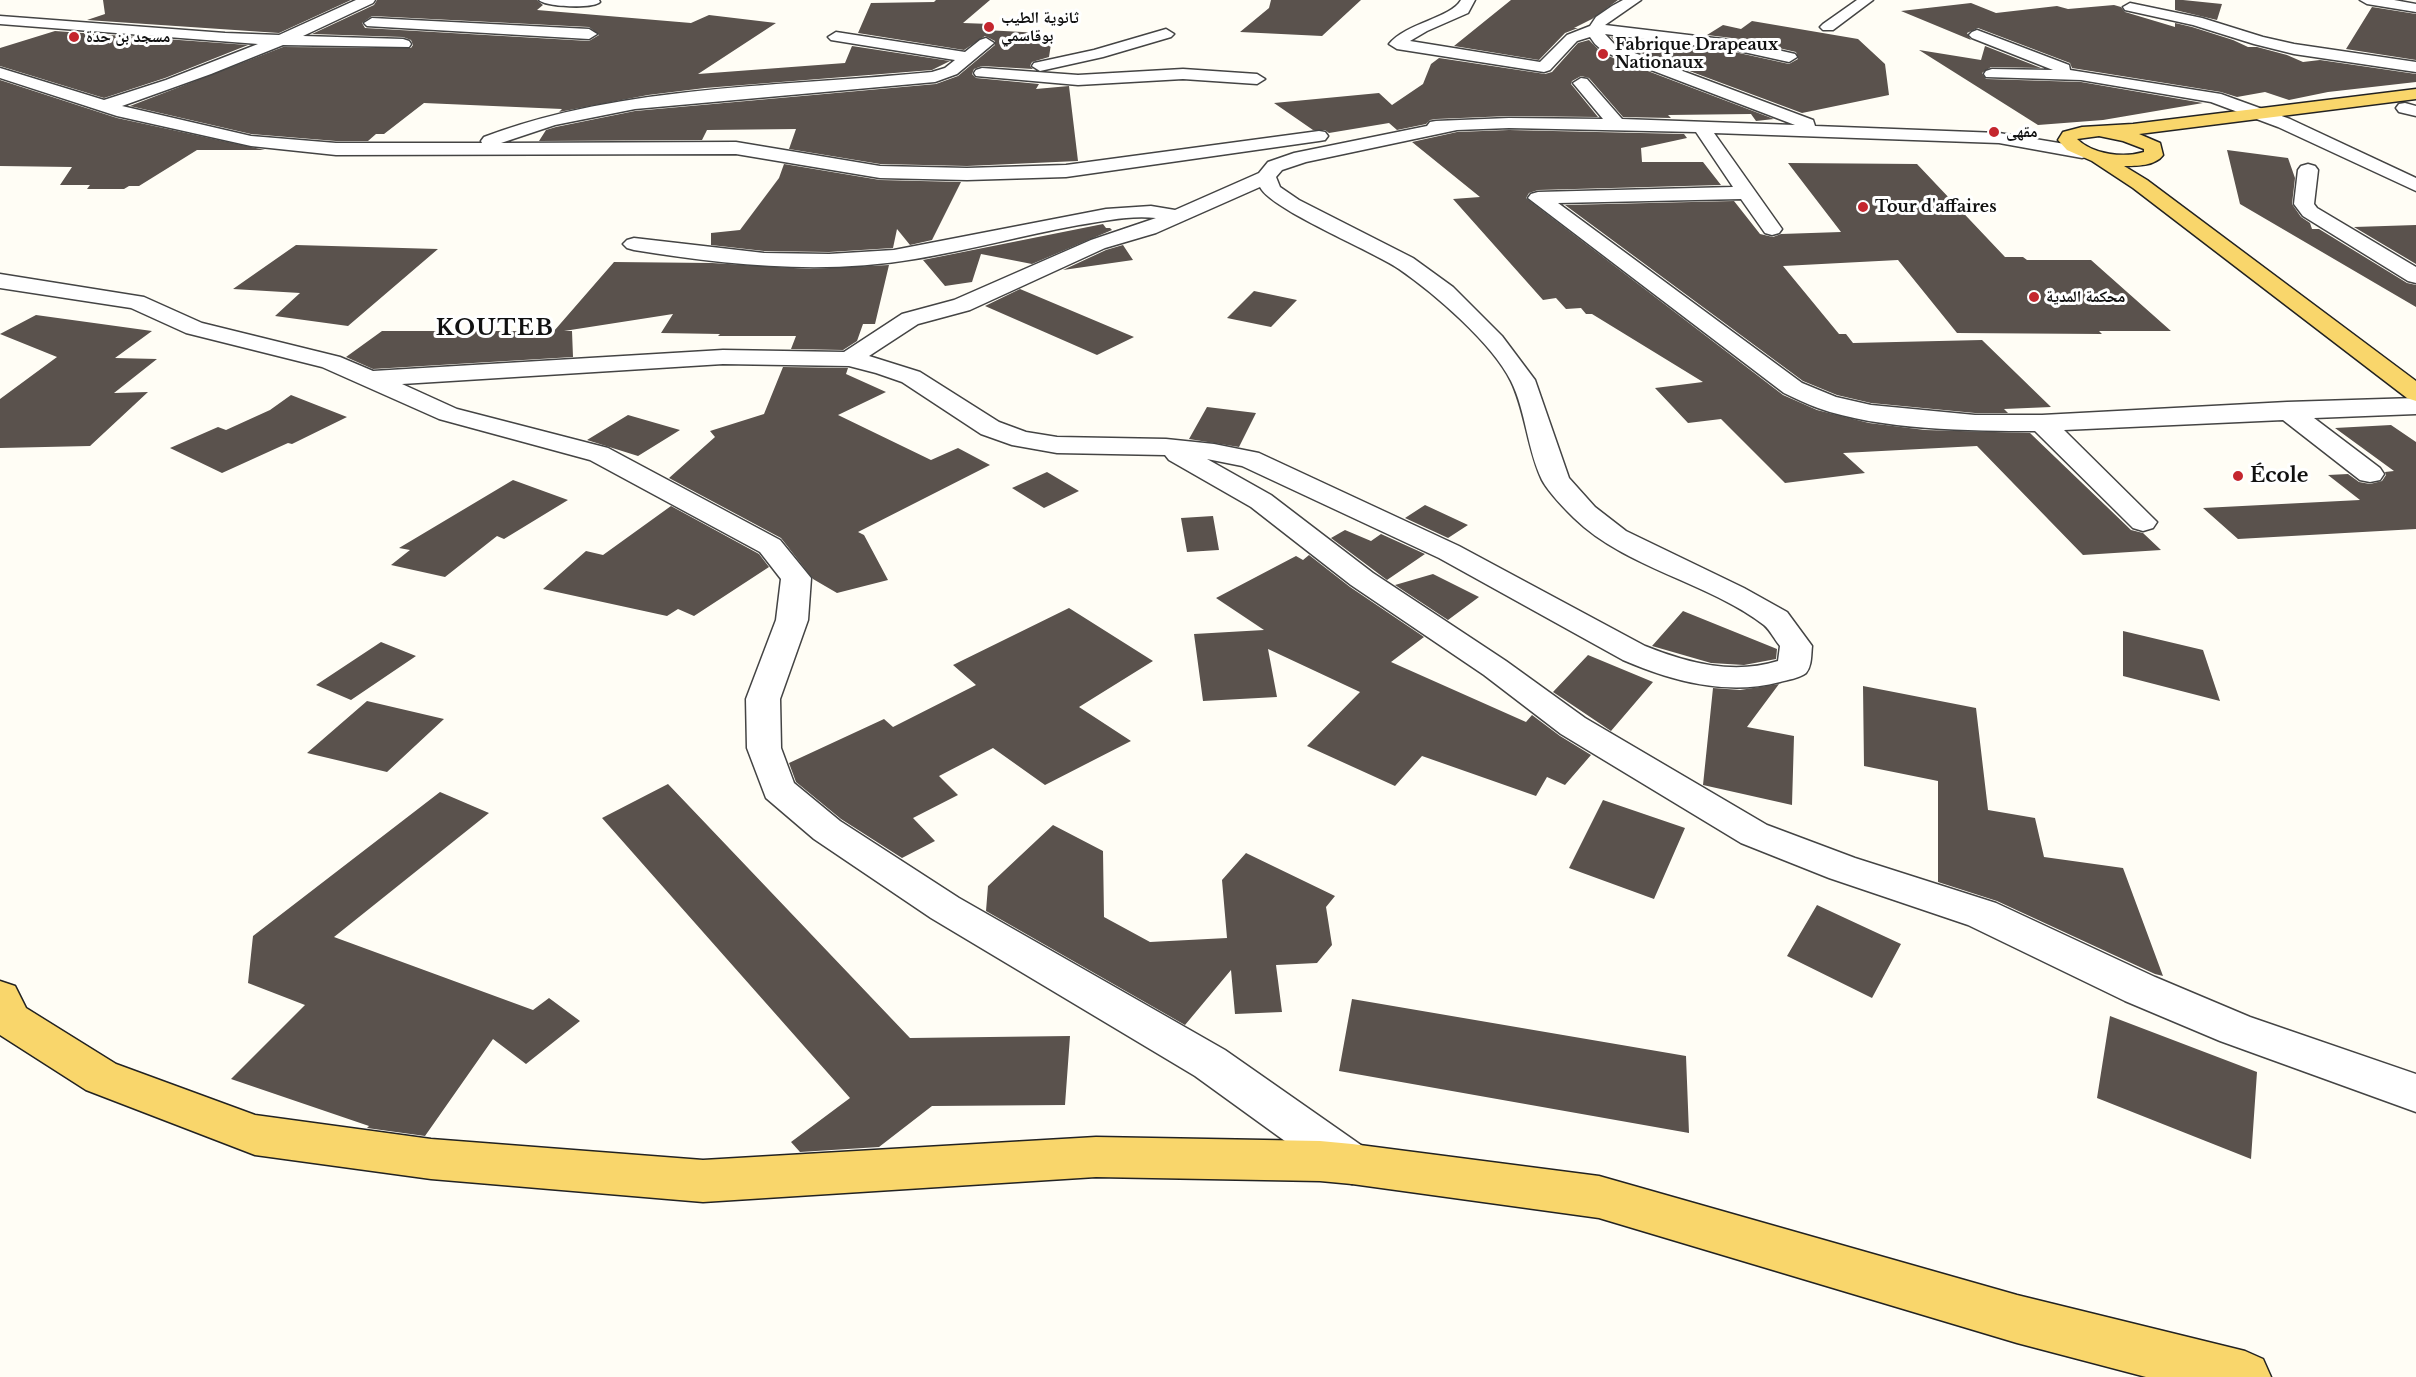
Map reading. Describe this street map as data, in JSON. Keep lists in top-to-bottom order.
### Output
{
  "districts": ["KOUTEB"],
  "places": [
    "ثانوية الطيب بوقاسمي",
    "مسجد بن حدة",
    "Fabrique Drapeaux Nationaux",
    "مقهى",
    "Tour d'affaires",
    "محكمة المدية",
    "École"
  ]
}
